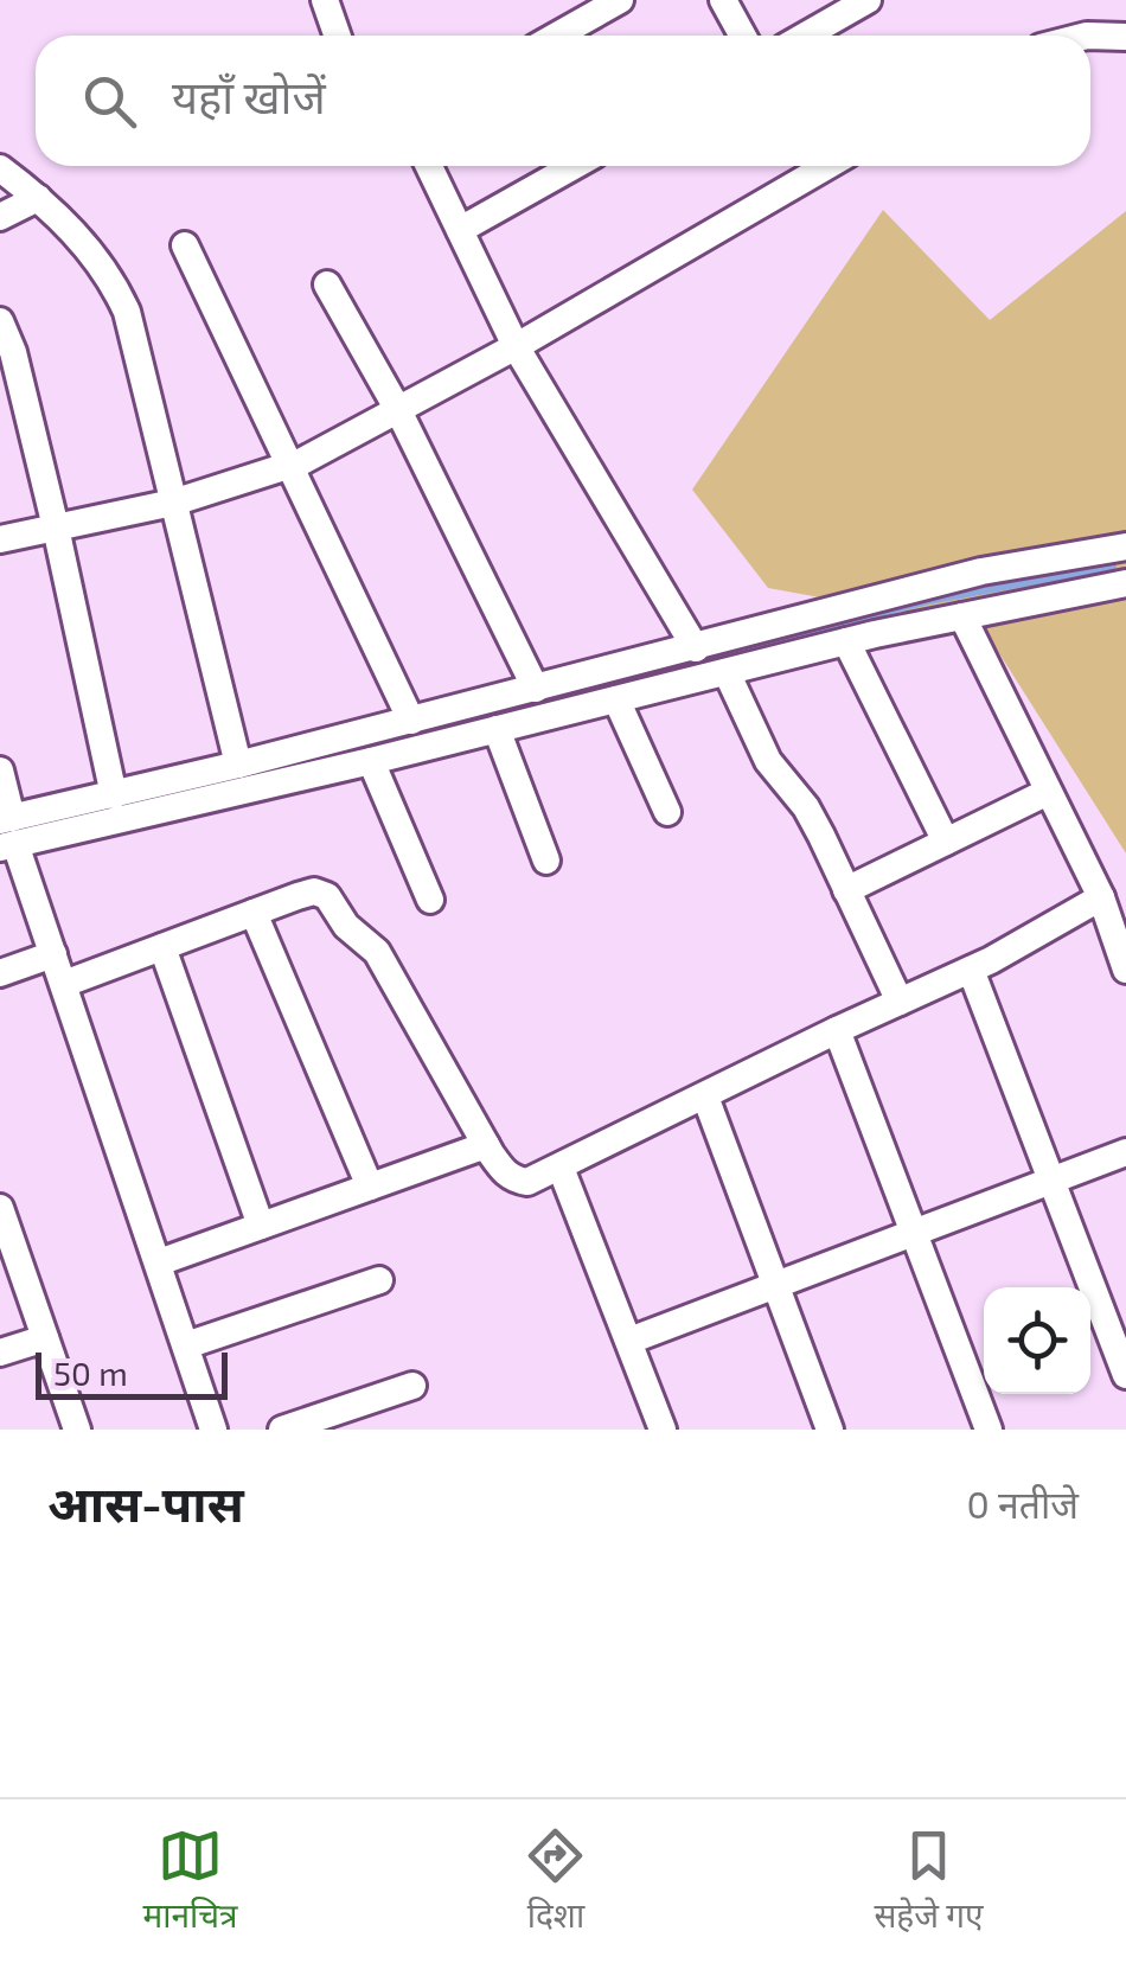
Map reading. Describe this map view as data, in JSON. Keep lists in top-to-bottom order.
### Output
{
  "scale_bar": "50 m",
  "page": {
    "search": "यहाँ खोजें",
    "scale": "50 m",
    "heading": ["आस-पास", "0 नतीजे"],
    "nav": ["मानचित्र", "दिशा", "सहेजे गए"]
  }
}
